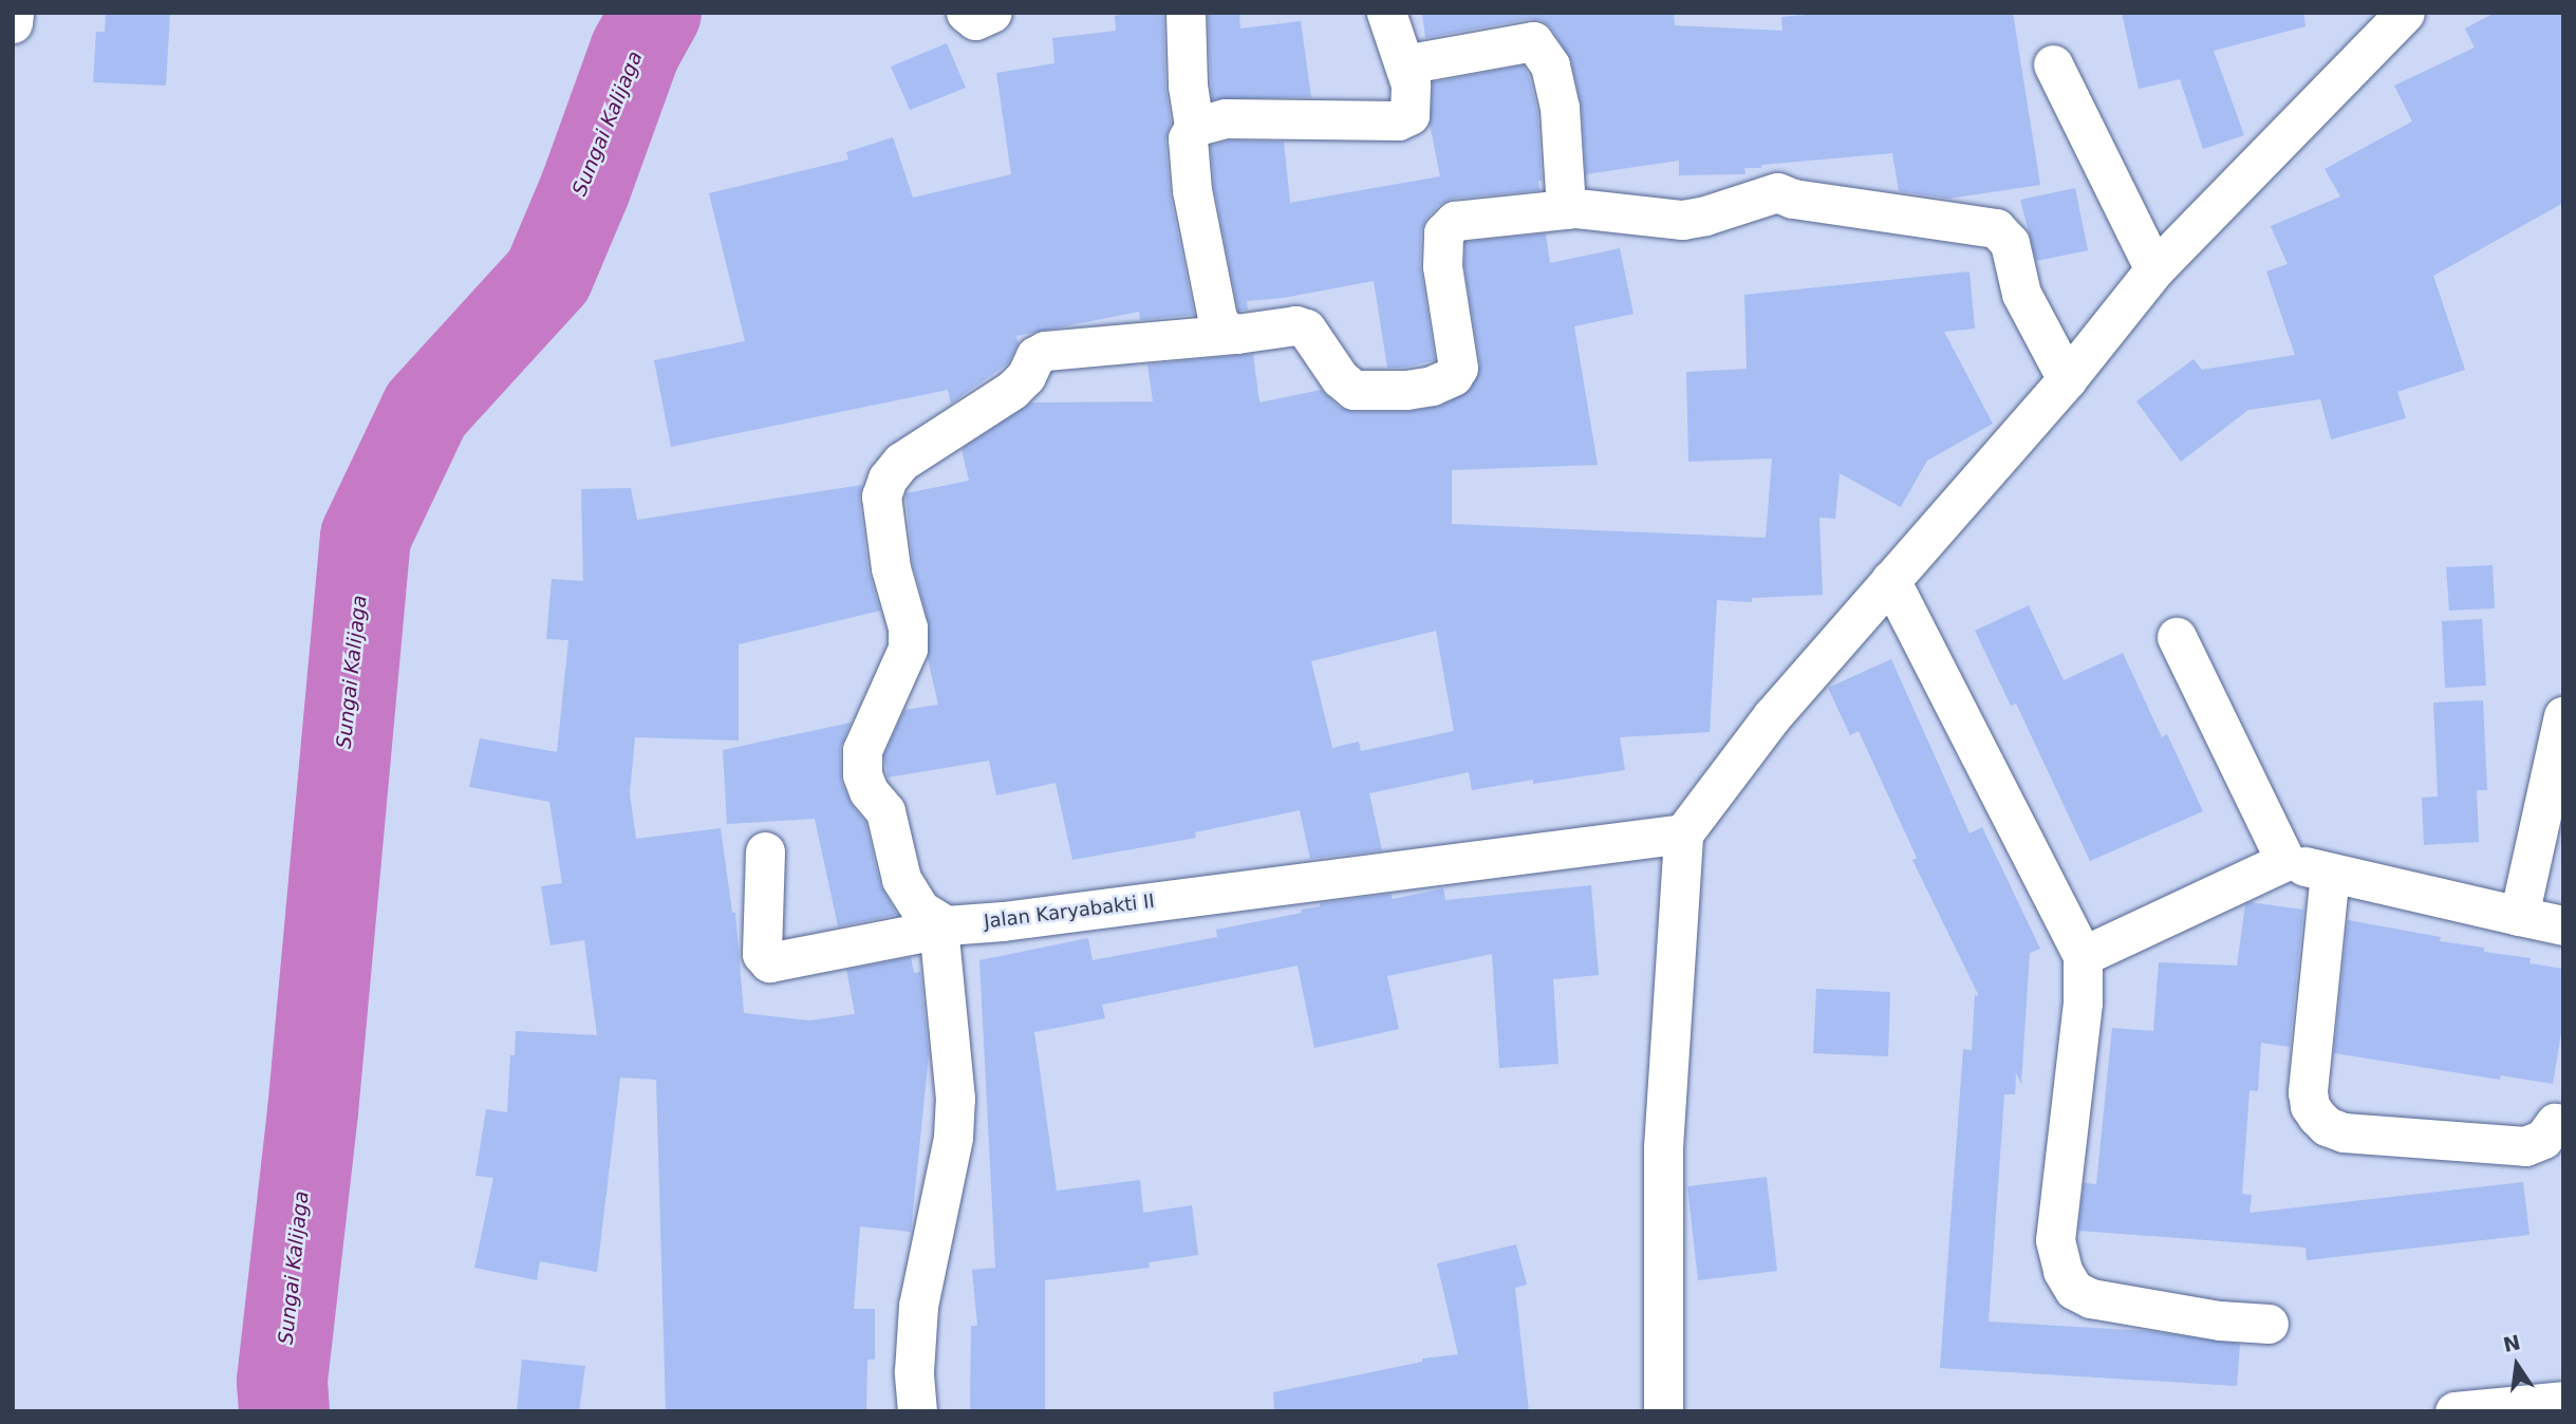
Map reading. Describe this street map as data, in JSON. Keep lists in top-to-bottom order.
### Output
{
  "streets": {
    "street": ["Jalan Karyabakti II"]
  },
  "water": ["Sungai Kalijaga"],
  "north": "top"
}
